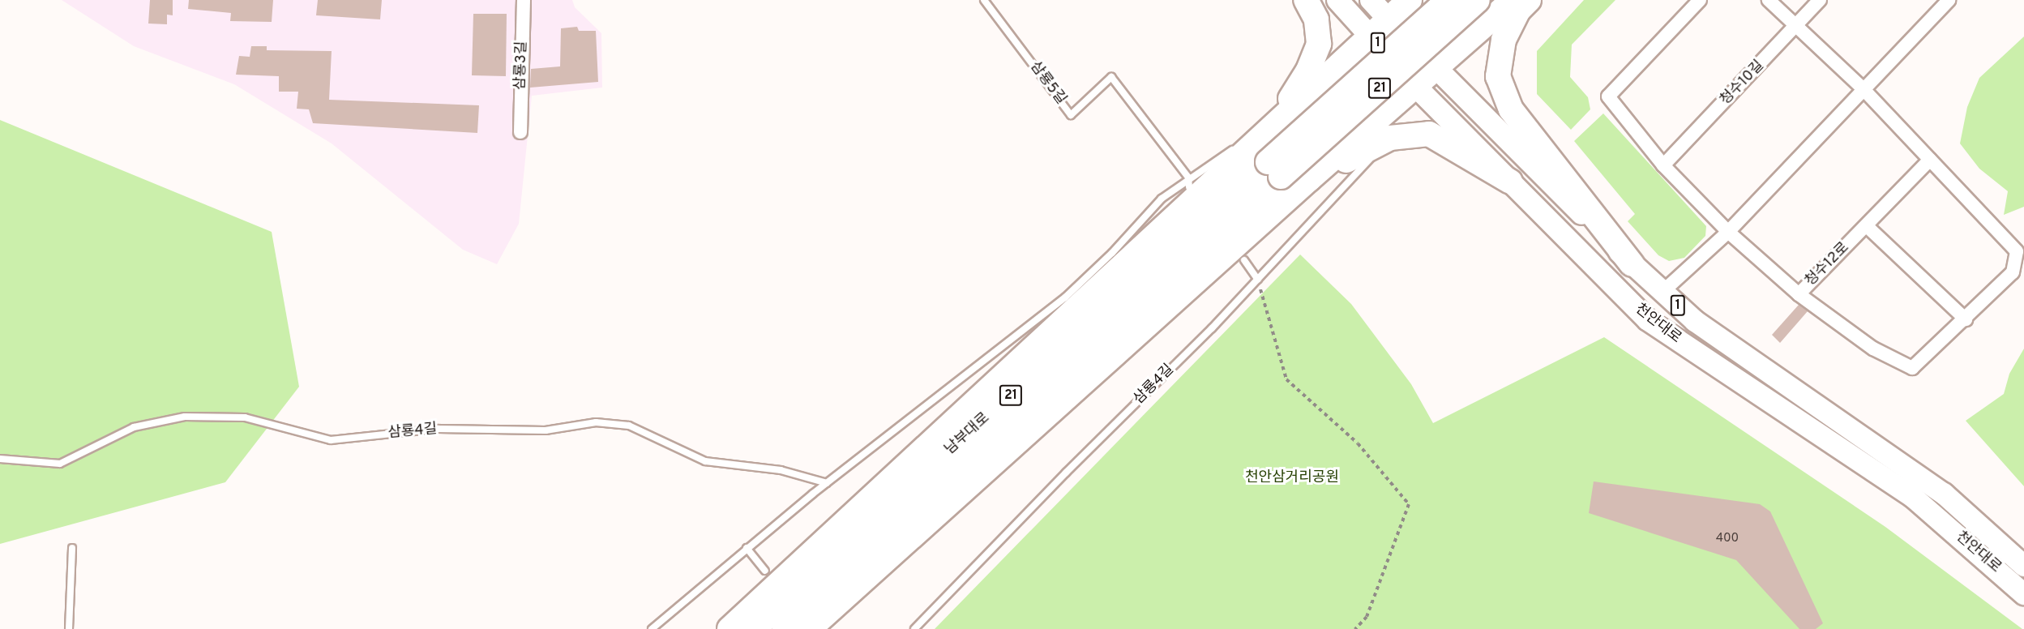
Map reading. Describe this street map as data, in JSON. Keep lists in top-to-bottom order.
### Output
{
  "streets": {
    "highway": ["21", "남부대로"],
    "main road": ["1", "천안대로"],
    "street": ["삼룡3길", "청수10길", "청수12로"],
    "lane": ["삼룡5길", "삼룡4길"]
  },
  "crossings": [
    ["청수10길", "청수12로"],
    ["21", "남부대로"]
  ],
  "parks": ["천안삼거리공원"],
  "house_numbers": ["400"]
}
